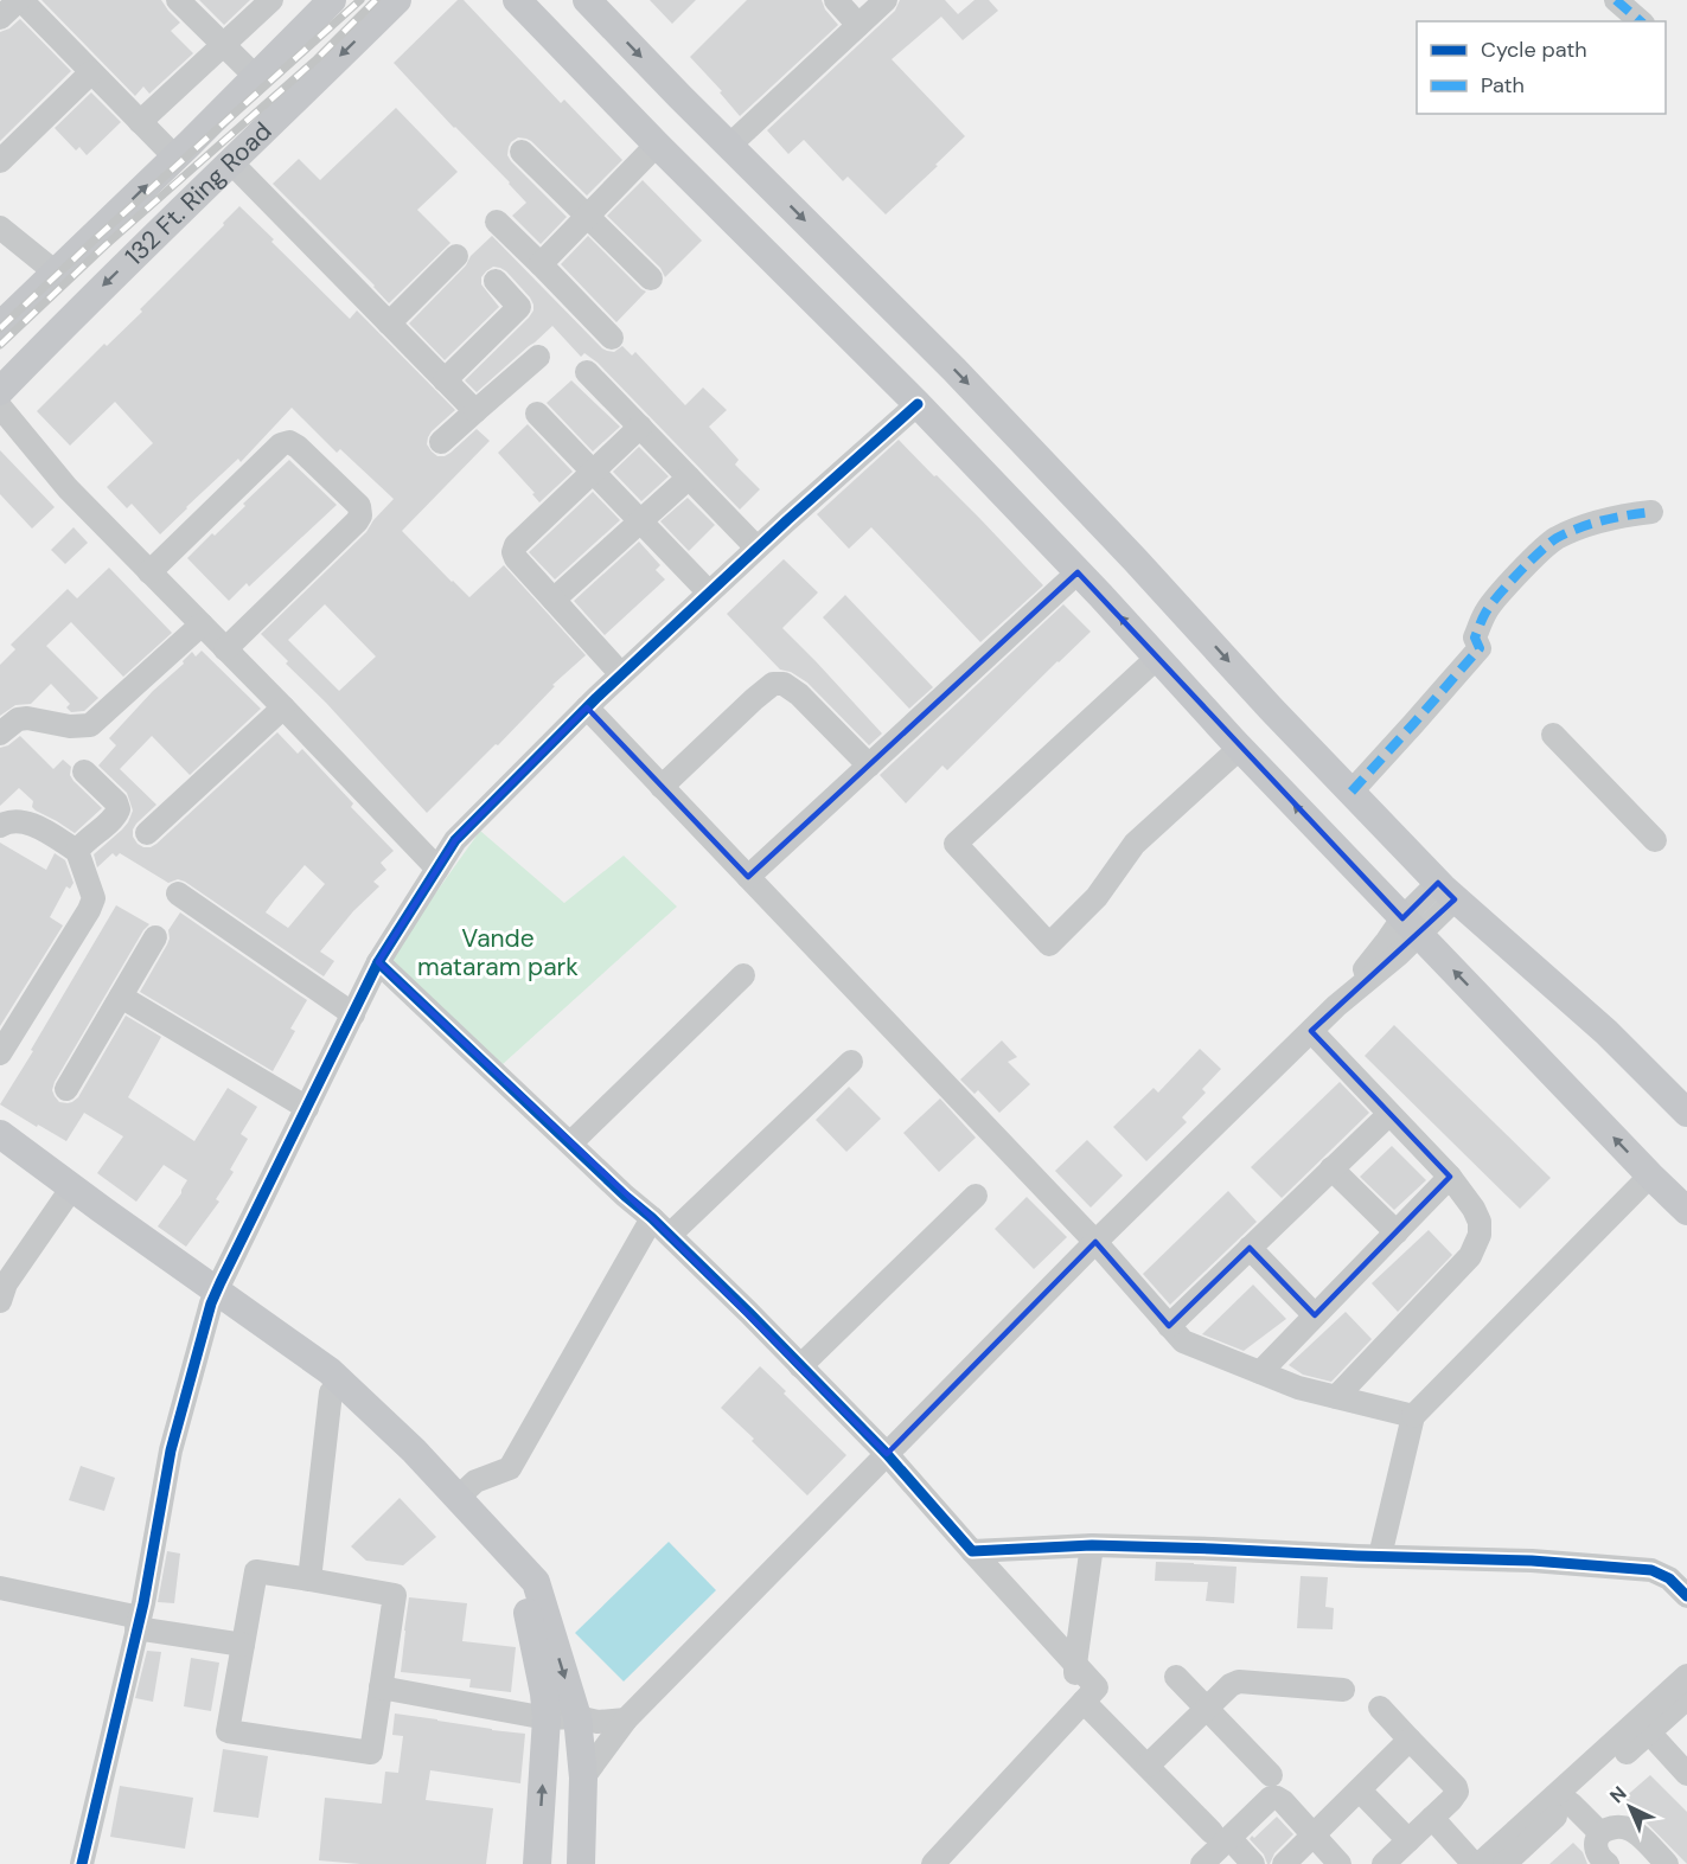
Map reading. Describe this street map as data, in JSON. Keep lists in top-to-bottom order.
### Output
{
  "streets": {
    "main road": ["132 Ft. Ring Road"]
  },
  "parks": ["Vande mataram park"],
  "legend": ["Cycle path", "Path"],
  "north": "top left"
}
